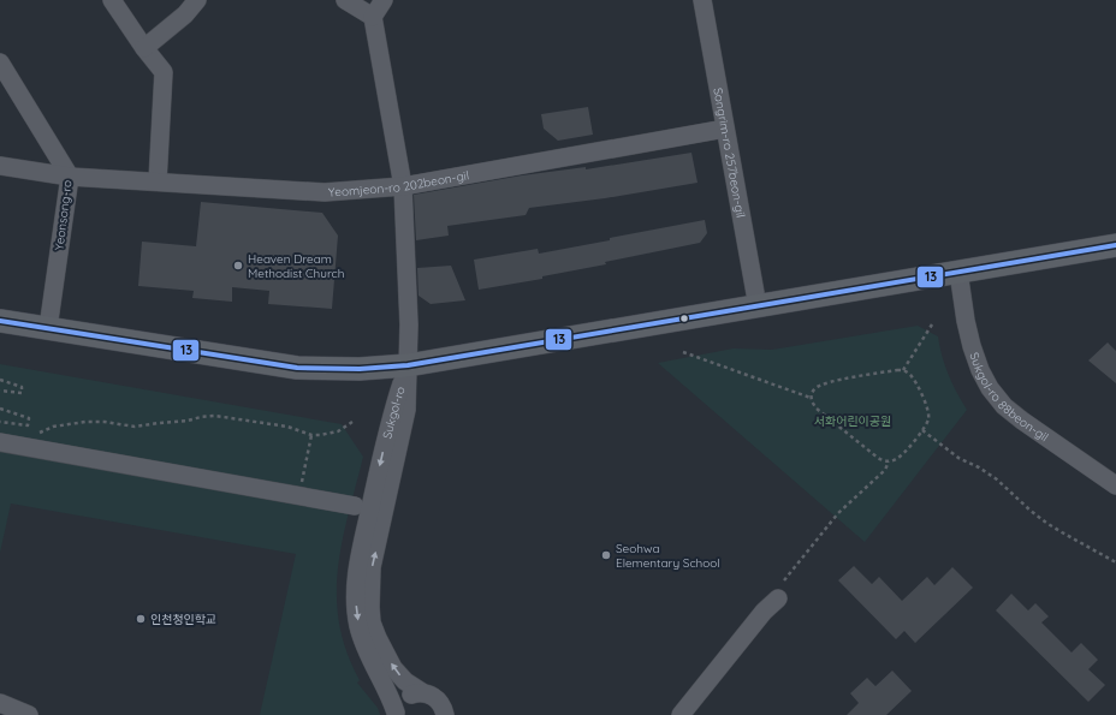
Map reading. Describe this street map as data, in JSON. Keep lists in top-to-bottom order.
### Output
{
  "streets": {
    "street": [
      "Songrim-ro 257beon-gil",
      "Yeomjeon-ro 202beon-gil",
      "Yeonsong-ro",
      "Sukgol-ro 88beon-gil",
      "Sukgol-ro"
    ]
  },
  "crossings": [
    ["Songrim-ro 257beon-gil", "Yeomjeon-ro 202beon-gil"],
    ["Yeomjeon-ro 202beon-gil", "Yeonsong-ro"]
  ],
  "parks": ["서화어린이공원"],
  "places": ["Heaven Dream Methodist Church", "Seohwa Elementary School", "인천청인학교"],
  "lines": ["transit line 13"]
}
